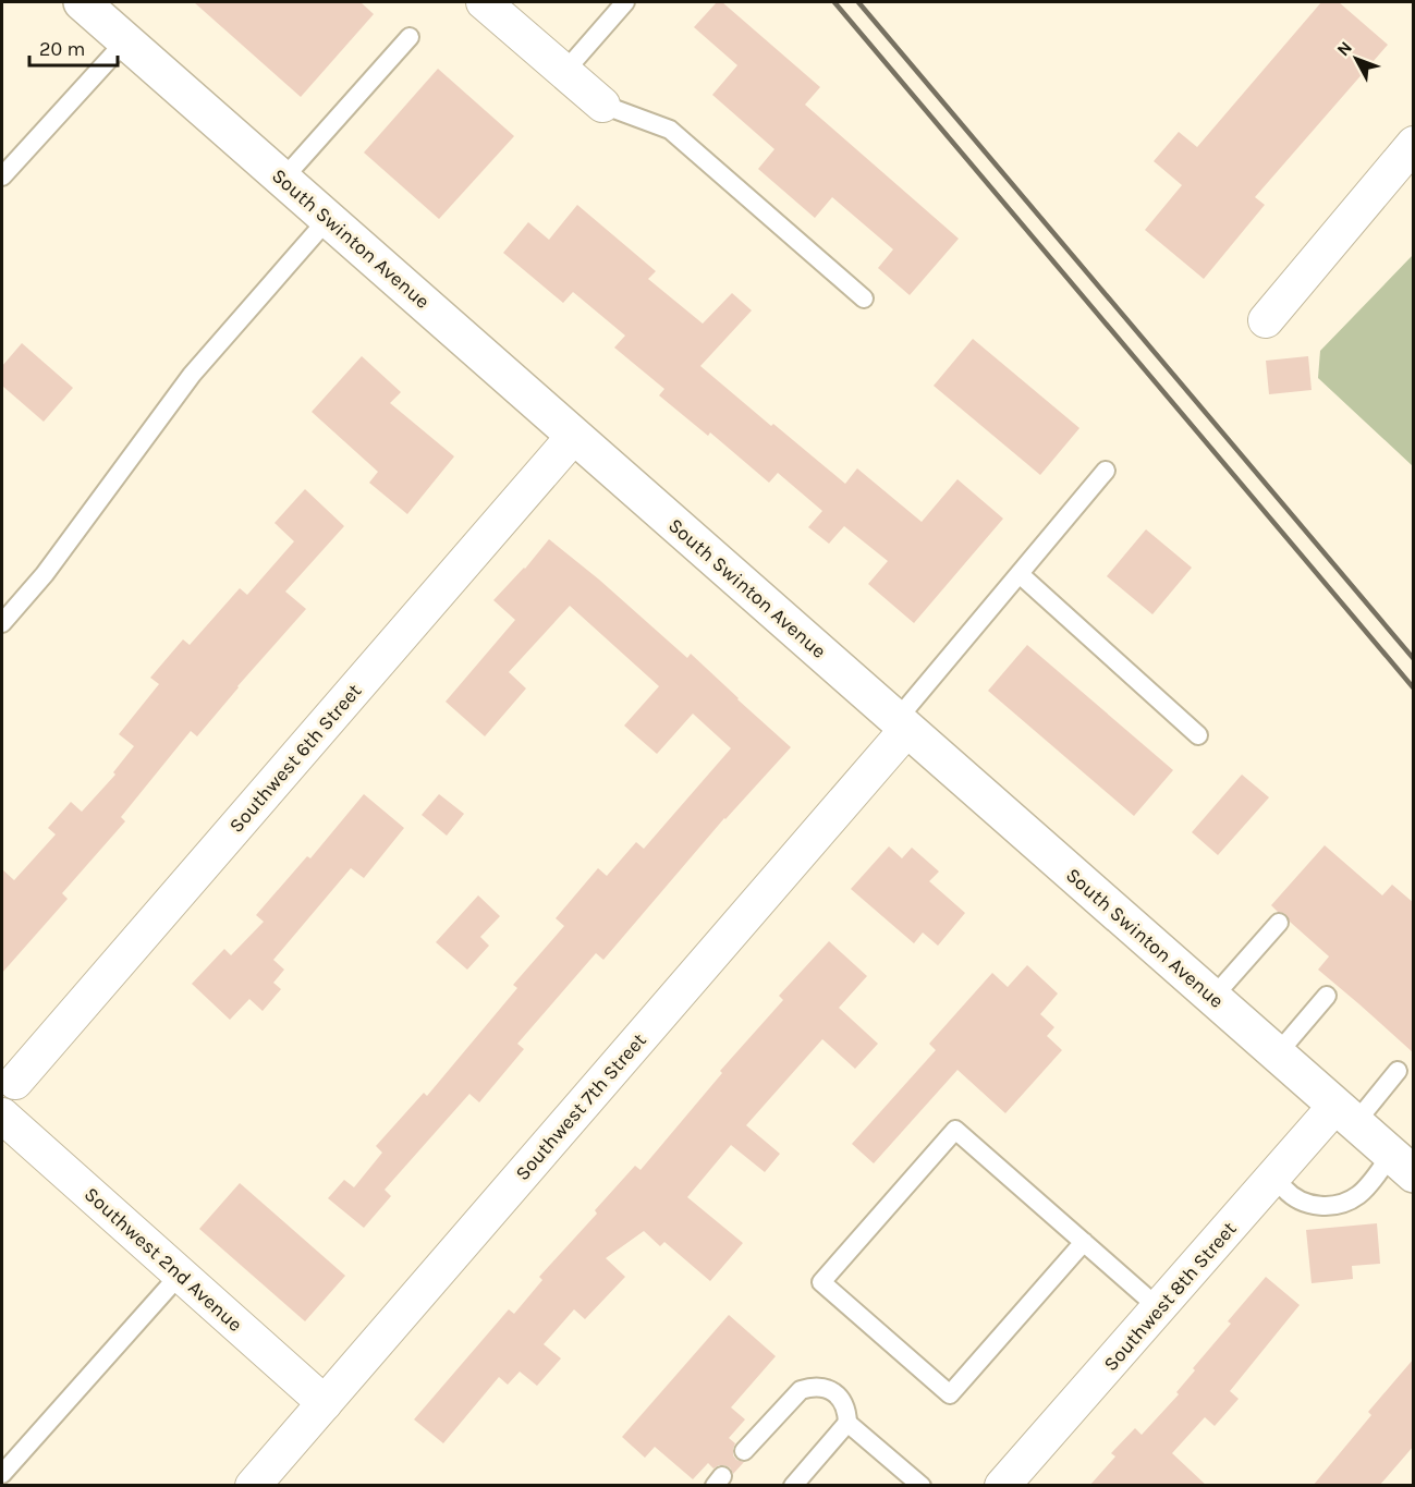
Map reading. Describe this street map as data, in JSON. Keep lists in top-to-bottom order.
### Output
{
  "streets": {
    "street": [
      "South Swinton Avenue",
      "Southwest 6th Street",
      "Southwest 7th Street",
      "Southwest 2nd Avenue",
      "Southwest 8th Street"
    ]
  },
  "crossings": [
    ["South Swinton Avenue", "Southwest 6th Street"],
    ["South Swinton Avenue", "Southwest 7th Street"],
    ["South Swinton Avenue", "Southwest 8th Street"],
    ["Southwest 7th Street", "Southwest 2nd Avenue"]
  ],
  "scale_bar": "20 m",
  "north": "top left"
}
